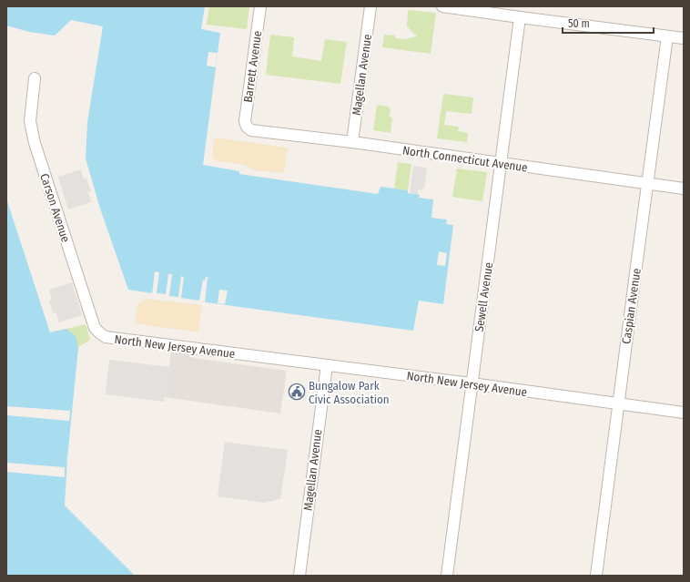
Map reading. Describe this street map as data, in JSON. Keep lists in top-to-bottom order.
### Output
{
  "streets": {
    "street": [
      "Barrett Avenue",
      "Magellan Avenue",
      "North Connecticut Avenue",
      "Carson Avenue",
      "Sewell Avenue",
      "Caspian Avenue",
      "North New Jersey Avenue"
    ]
  },
  "crossings": [
    ["Barrett Avenue", "North Connecticut Avenue"],
    ["Magellan Avenue", "North Connecticut Avenue"],
    ["Magellan Avenue", "North New Jersey Avenue"],
    ["North Connecticut Avenue", "Sewell Avenue"],
    ["North Connecticut Avenue", "Caspian Avenue"],
    ["Carson Avenue", "North New Jersey Avenue"],
    ["Sewell Avenue", "North New Jersey Avenue"],
    ["Caspian Avenue", "North New Jersey Avenue"]
  ],
  "places": {
    "public building": ["Bungalow Park Civic Association"]
  },
  "scale_bar": "50 m"
}
